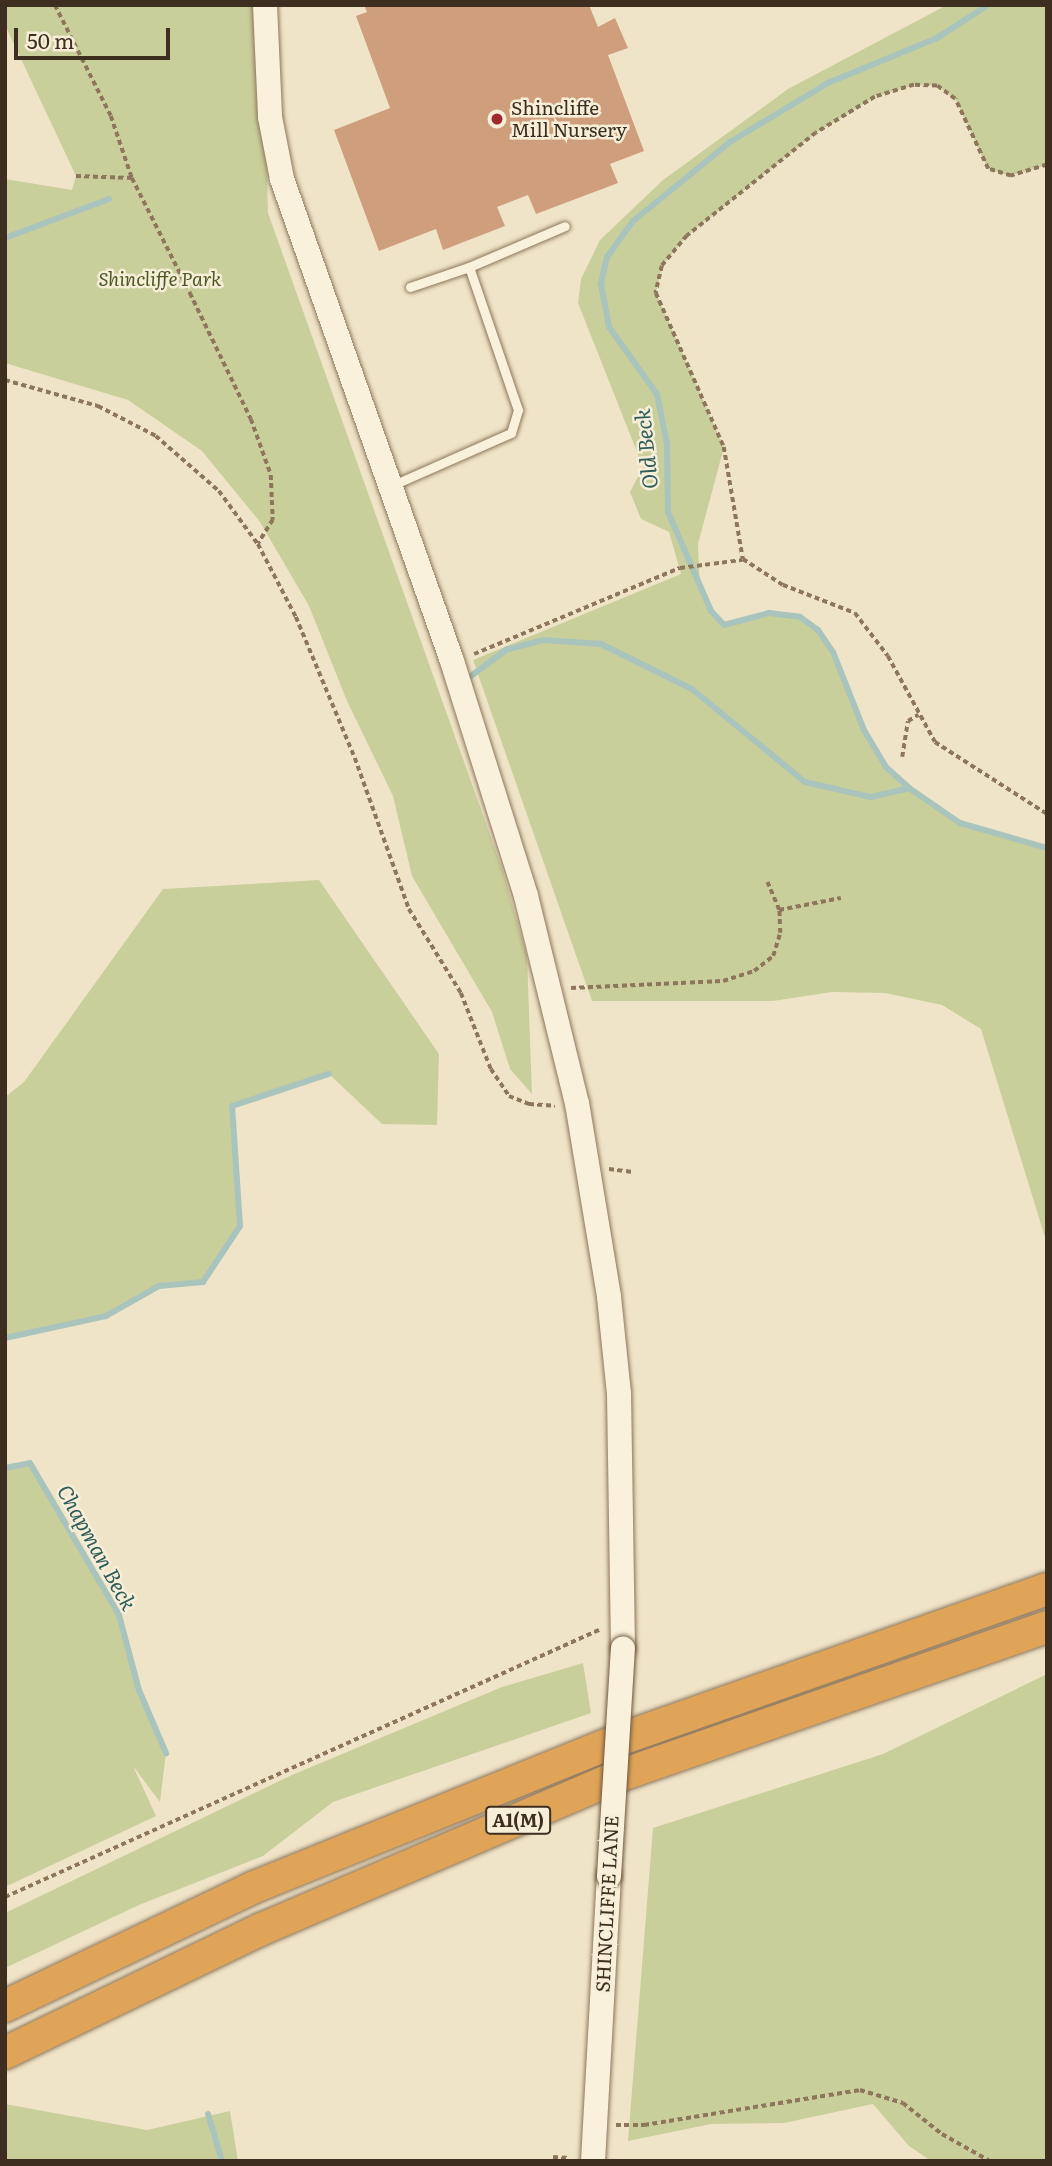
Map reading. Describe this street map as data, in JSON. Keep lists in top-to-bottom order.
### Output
{
  "streets": {
    "highway": ["A1(M)"],
    "main road": ["SHINCLIFFE LANE"]
  },
  "water": ["Old Beck", "Chapman Beck"],
  "parks": ["Shincliffe Park"],
  "places": ["Shincliffe Mill Nursery"],
  "scale_bar": "50 m"
}
